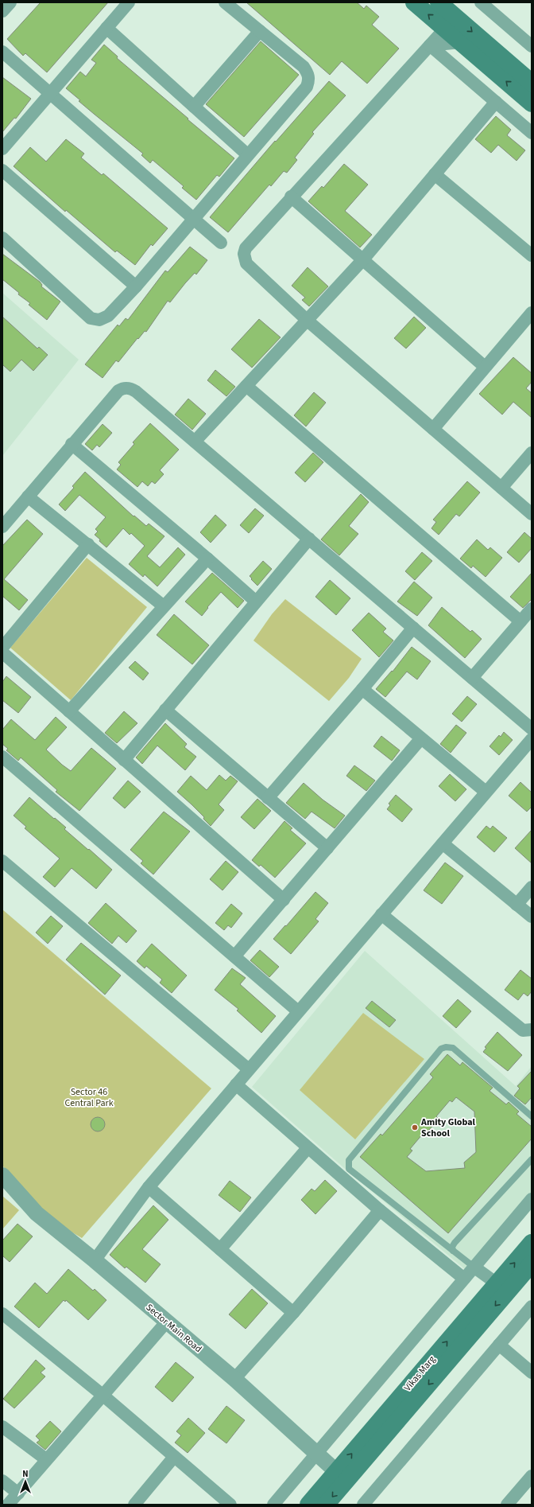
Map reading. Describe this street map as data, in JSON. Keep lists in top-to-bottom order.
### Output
{
  "streets": {
    "main road": ["Vikas Marg"],
    "street": ["Sector Main Road"]
  },
  "crossings": [
    ["Sector Main Road", "Vikas Marg"]
  ],
  "parks": ["Sector 46 Central Park"],
  "places": ["Amity Global School"],
  "north": "top"
}
